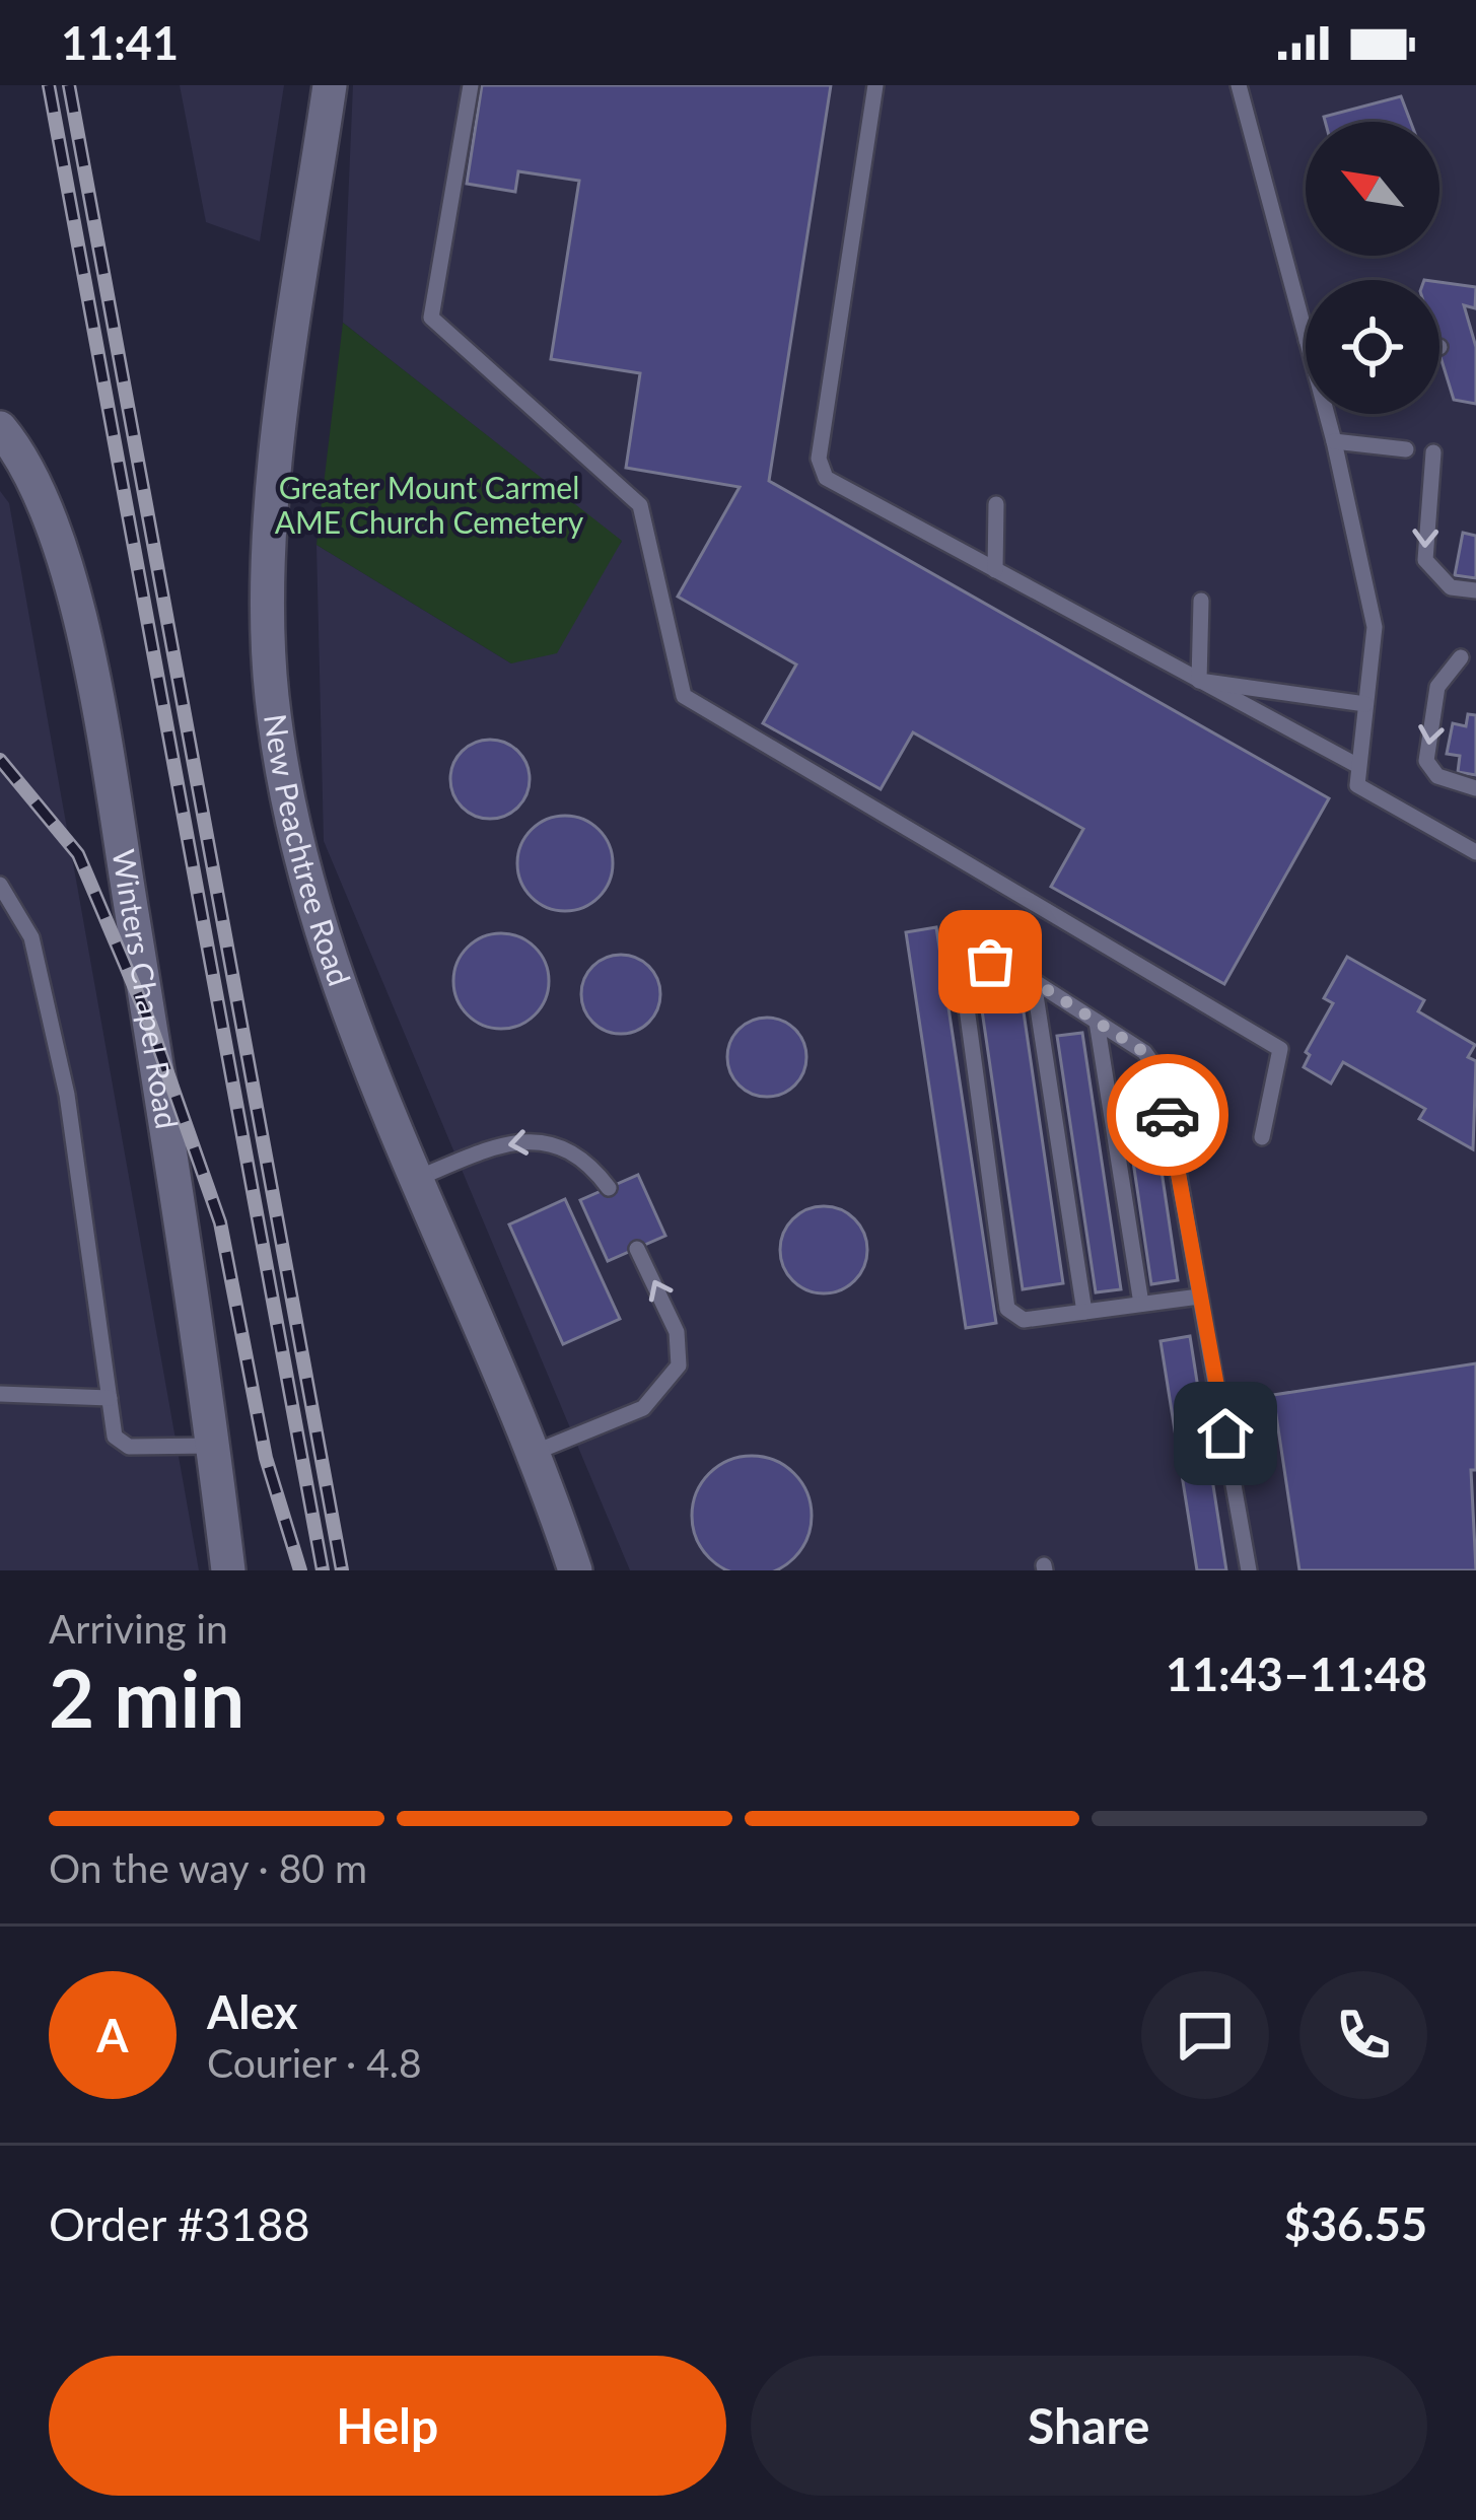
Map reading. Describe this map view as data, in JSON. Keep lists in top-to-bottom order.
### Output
{
  "streets": {
    "street": ["New Peachtree Road", "Winters Chapel Road"]
  },
  "parks": ["Greater Mount Carmel AME Church Cemetery"],
  "north": "top left",
  "page": {
    "status": "11:41",
    "heading": ["2 min", "Arriving in", "11:43–11:48"],
    "panel": [
      "Alex",
      "Courier · 4.8",
      "Order #3188",
      "$36.55"
    ],
    "bar": "On the way · 80 m",
    "round": "A",
    "buttons": ["Help", "Share"]
  }
}
